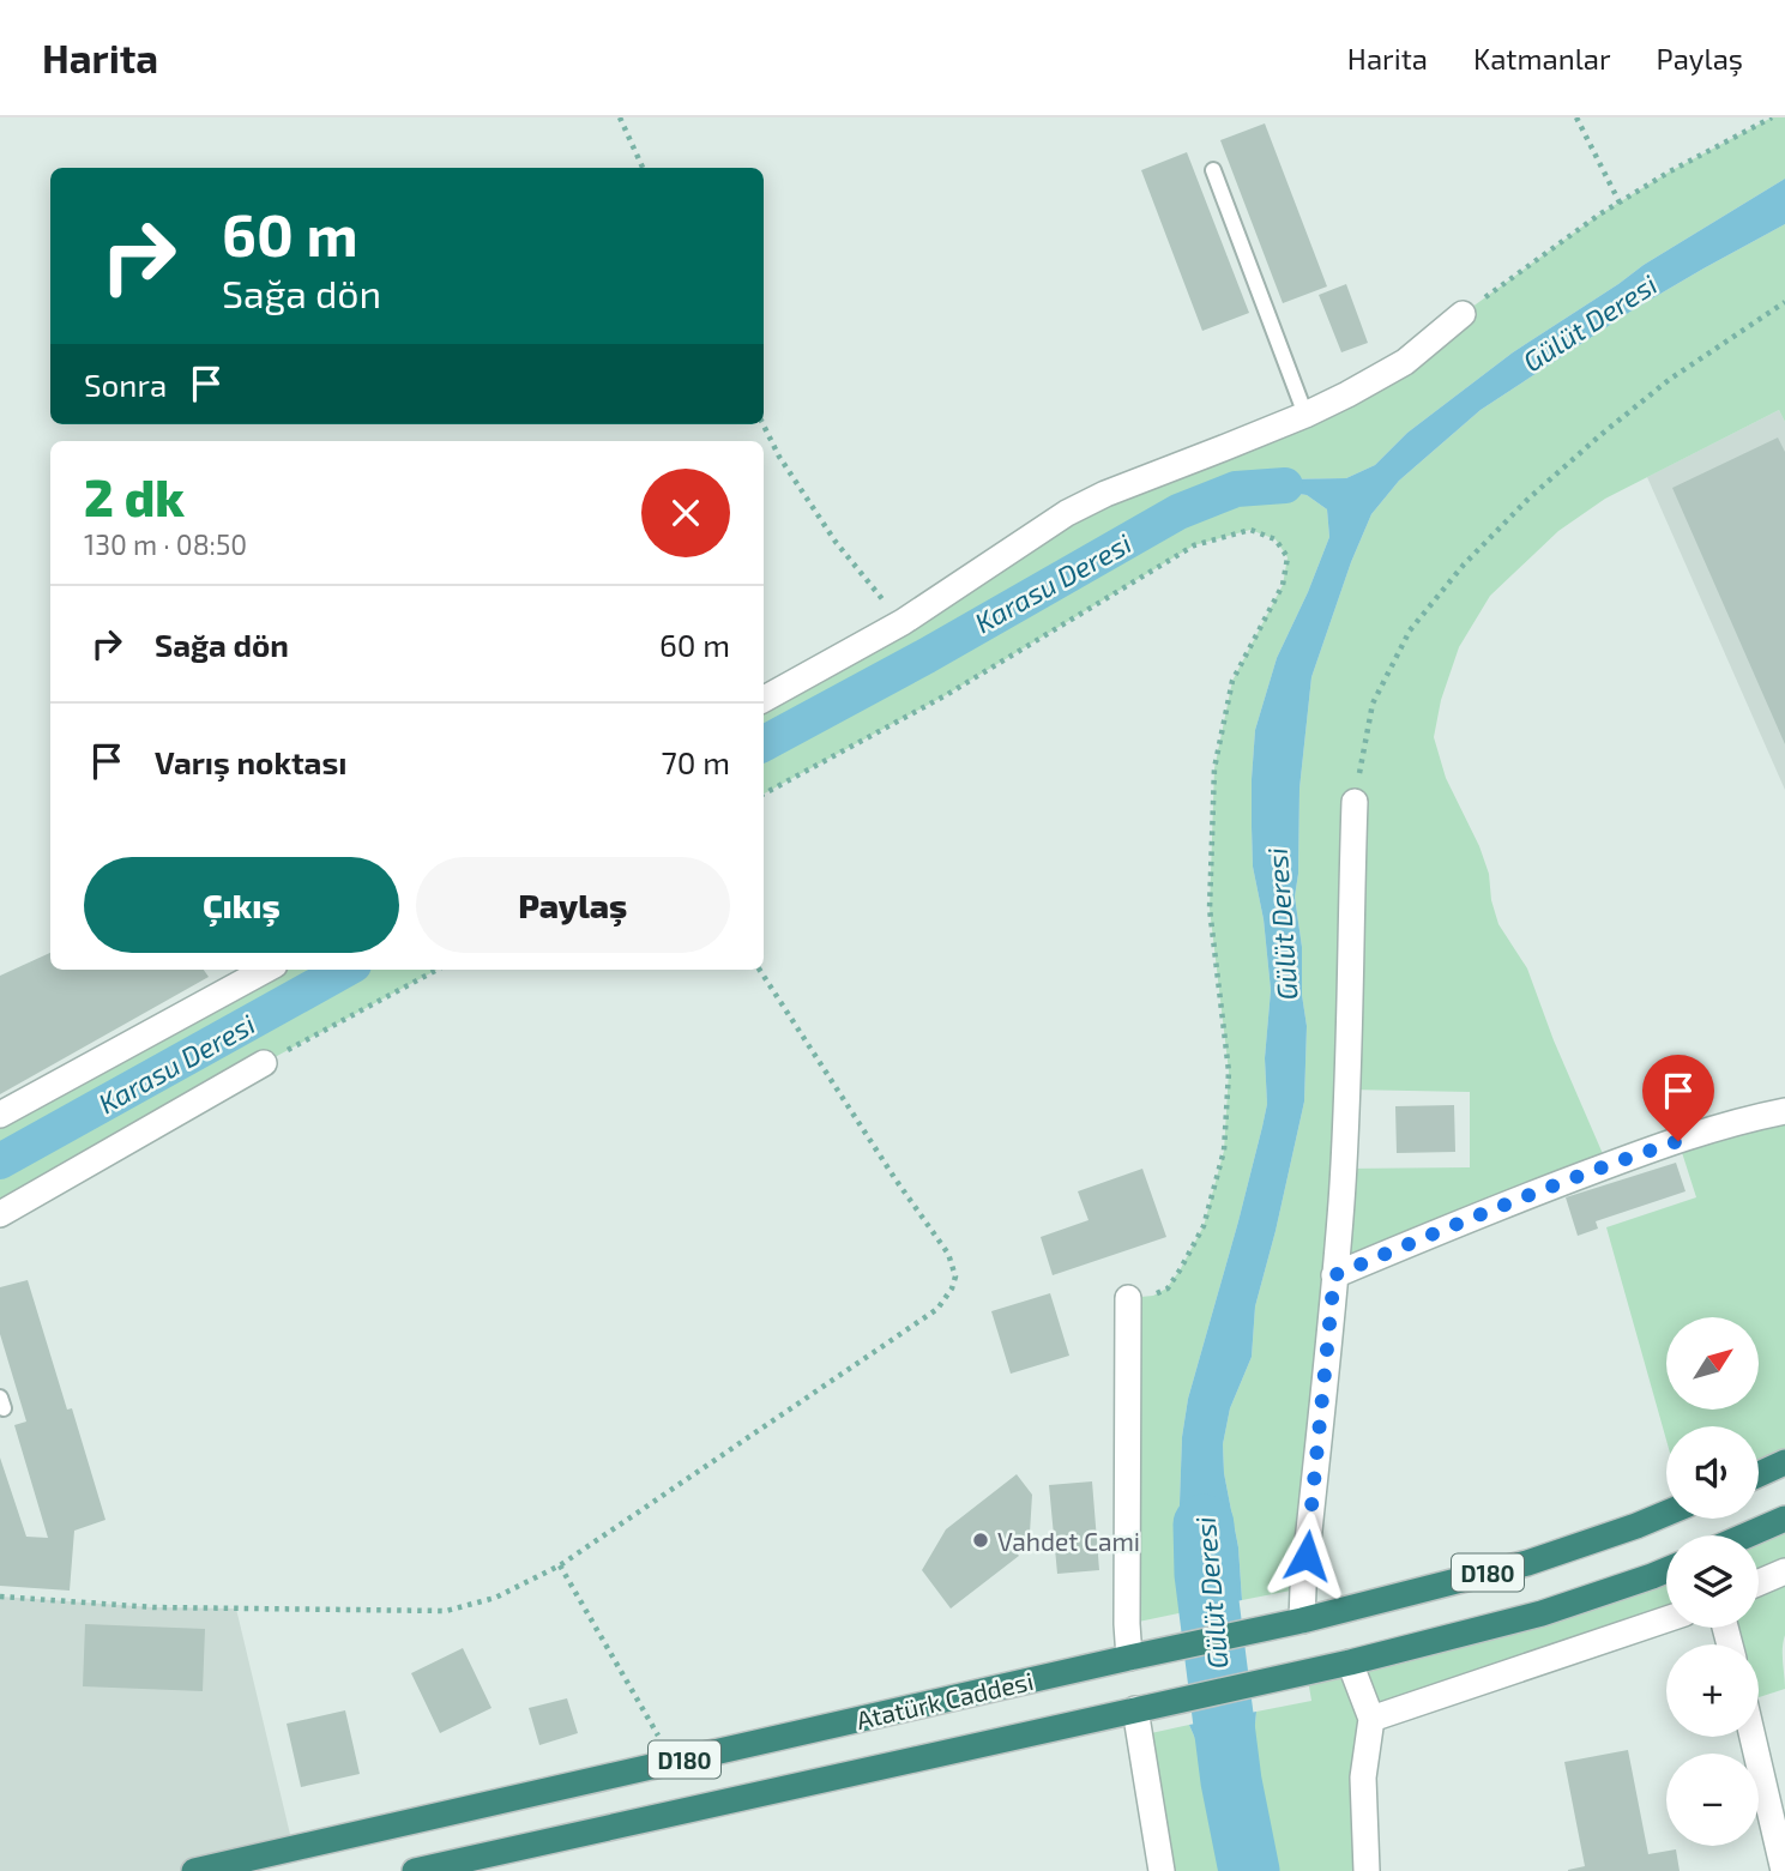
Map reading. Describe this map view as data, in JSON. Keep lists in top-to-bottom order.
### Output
{
  "streets": {
    "highway": ["D180", "Atatürk Caddesi"]
  },
  "water": ["Gülüt Deresi", "Karasu Deresi"],
  "places": ["Vahdet Cami"],
  "north": "top right",
  "page": {
    "header": "Harita",
    "nav": ["Harita", "Katmanlar", "Paylaş"],
    "turn": ["60 m", "Sağa dön"],
    "then": "Sonra",
    "heading": ["2 dk", "130 m · 08:50"],
    "list": [
      {
        "name": "Sağa dön",
        "value": "60 m"
      },
      {
        "name": "Varış noktası",
        "value": "70 m"
      }
    ],
    "buttons": ["Çıkış", "Paylaş"],
    "map_buttons": ["+", "−"]
  }
}
